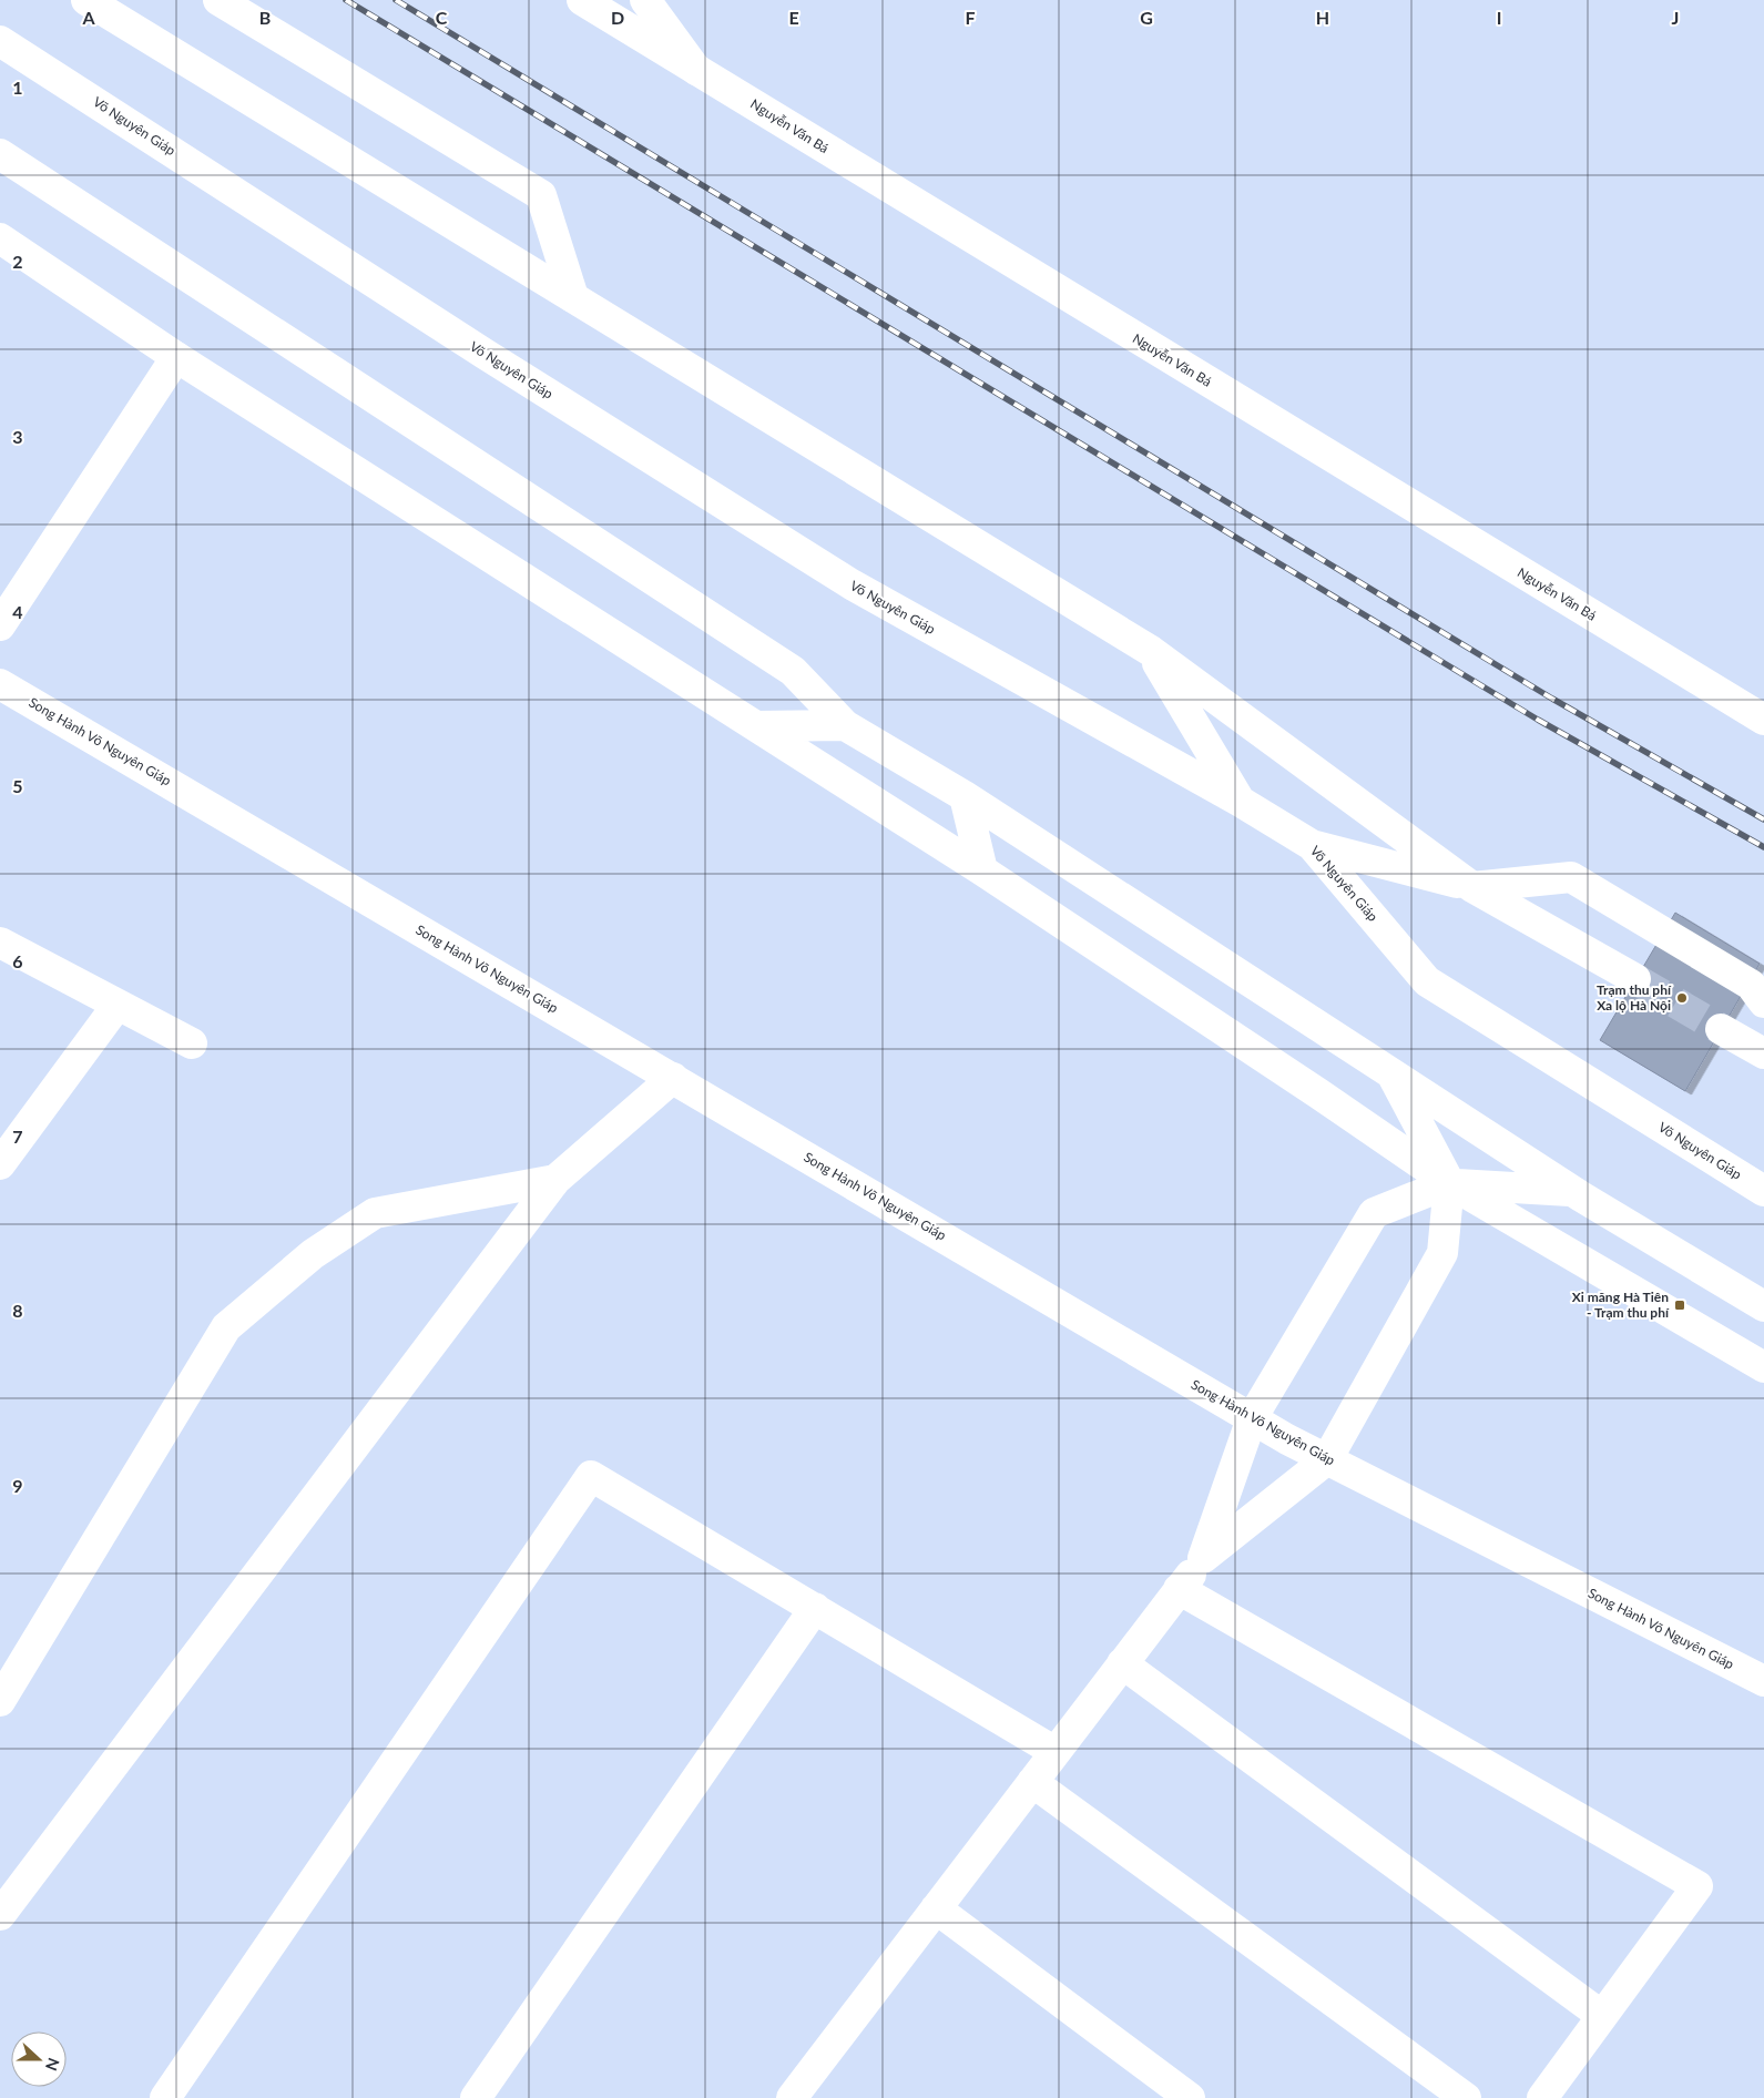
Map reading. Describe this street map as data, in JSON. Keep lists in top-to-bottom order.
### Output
{
  "streets": {
    "main road": ["Võ Nguyên Giáp", "Nguyễn Văn Bá", "Song Hành Võ Nguyên Giáp"]
  },
  "places": {
    "other": ["Trạm thu phí Xa lộ Hà Nội"],
    "transit": ["Xi măng Hà Tiên - Trạm thu phí"]
  },
  "north": "right",
  "grid": {
    "columns": [
      "A",
      "B",
      "C",
      "D",
      "E",
      "F",
      "G",
      "H",
      "I",
      "J"
    ],
    "rows": [
      "1",
      "2",
      "3",
      "4",
      "5",
      "6",
      "7",
      "8",
      "9"
    ]
  }
}
